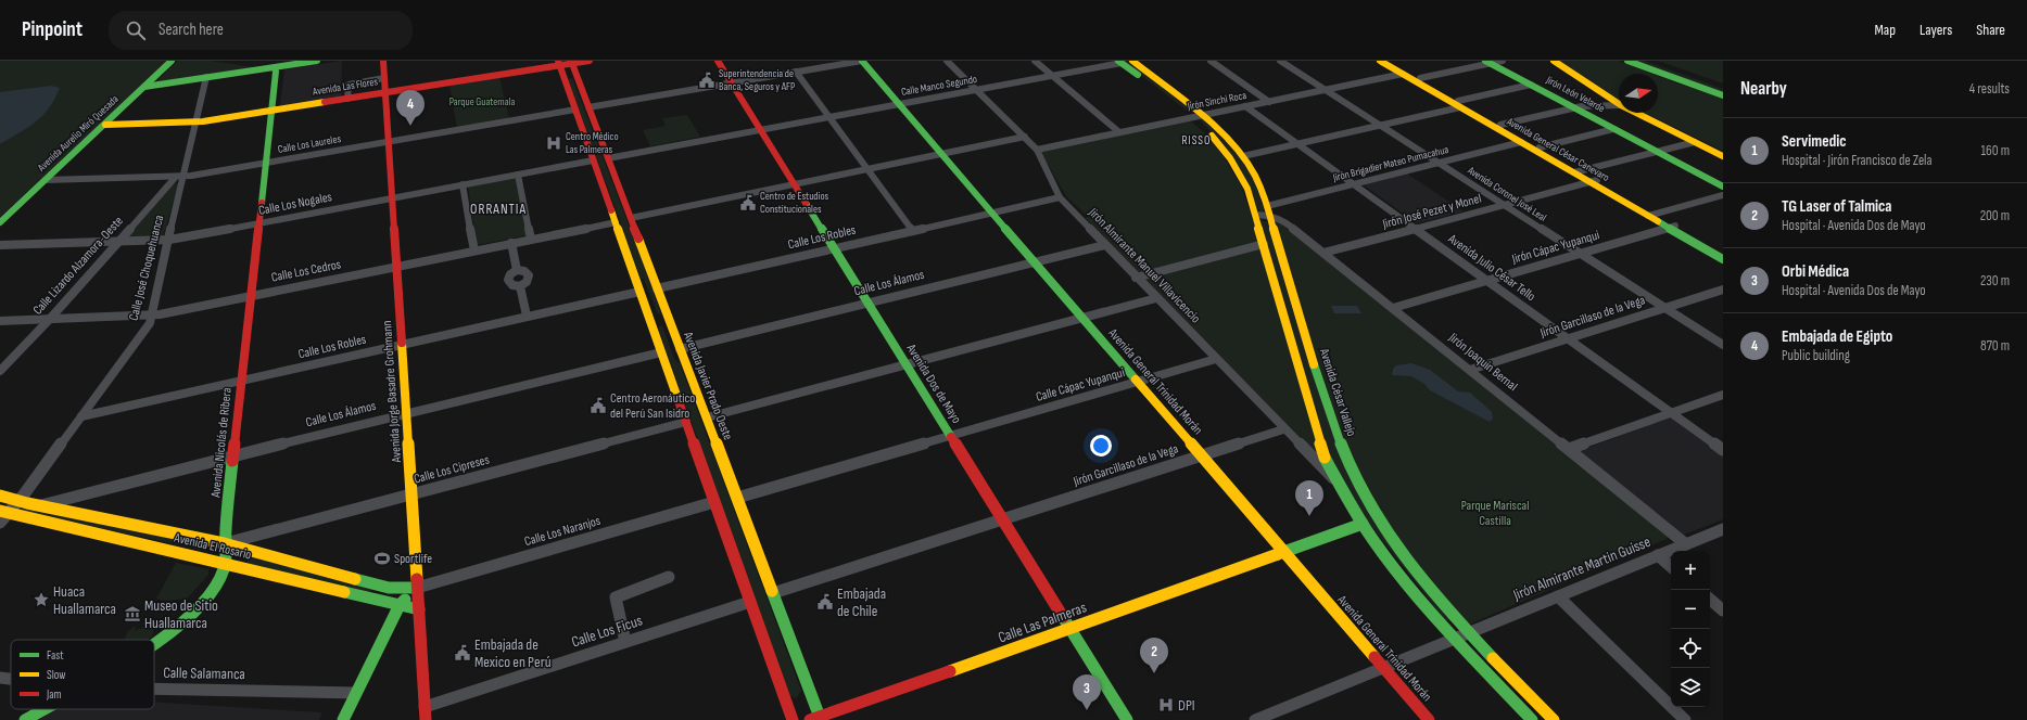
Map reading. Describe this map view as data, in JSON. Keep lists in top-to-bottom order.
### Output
{
  "streets": {
    "street": [
      "Calle Manco Segundo",
      "Avenida Las Flores",
      "Jirón León Velarde",
      "Jirón Sinchi Roca",
      "Avenida Aurelio Miró Quesada",
      "Calle Los Laureles",
      "Avenida General César Canevaro",
      "Jirón Brigadier Mateo Pumacahua",
      "Avenida Coronel José Leal",
      "Calle Los Nogales",
      "Jirón José Pezet y Monel",
      "Calle Los Robles",
      "Jirón Cápac Yupanqui",
      "Calle Lizardo Alzamora-Oeste",
      "Jirón Almirante Manuel Villavicencio",
      "Calle José Choquehuanca",
      "Avenida Julio César Tello",
      "Calle Los Cedros",
      "Calle Los Álamos",
      "Jirón Garcillaso de la Vega",
      "Jirón Joaquín Bernal",
      "Avenida General Trinidad Morán",
      "Avenida Dos de Mayo",
      "Calle Cápac Yupanqui",
      "Avenida Javier Prado Oeste",
      "Avenida Jorge Basadre Grohmann",
      "Avenida César Vallejo",
      "Avenida Nicolás de Ribera",
      "Calle Los Cipreses",
      "Calle Los Naranjos",
      "Avenida El Rosario",
      "Jirón Almirante Martin Guisse",
      "Calle Las Palmeras",
      "Calle Los Ficus",
      "Calle Salamanca"
    ]
  },
  "crossings": [
    ["Calle Manco Segundo", "Jirón Almirante Manuel Villavicencio"],
    ["Calle Manco Segundo", "Avenida General Trinidad Morán"],
    ["Calle Manco Segundo", "Avenida Dos de Mayo"],
    ["Avenida Las Flores", "Avenida Aurelio Miró Quesada"],
    ["Avenida Las Flores", "Calle José Choquehuanca"],
    ["Avenida Las Flores", "Avenida Javier Prado Oeste"],
    ["Avenida Las Flores", "Avenida Jorge Basadre Grohmann"],
    ["Avenida Las Flores", "Avenida Nicolás de Ribera"],
    ["Jirón Sinchi Roca", "Avenida General César Canevaro"],
    ["Jirón Sinchi Roca", "Avenida Coronel José Leal"],
    ["Jirón Sinchi Roca", "Jirón Almirante Manuel Villavicencio"],
    ["Jirón Sinchi Roca", "Avenida Julio César Tello"],
    ["Jirón Sinchi Roca", "Avenida César Vallejo"],
    ["Avenida Aurelio Miró Quesada", "Calle Los Laureles"],
    ["Calle Los Laureles", "Calle Lizardo Alzamora-Oeste"],
    ["Calle Los Laureles", "Calle José Choquehuanca"],
    ["Calle Los Laureles", "Avenida Jorge Basadre Grohmann"],
    ["Calle Los Laureles", "Avenida Nicolás de Ribera"],
    ["Avenida General César Canevaro", "Jirón Brigadier Mateo Pumacahua"],
    ["Avenida General César Canevaro", "Jirón José Pezet y Monel"],
    ["Avenida General César Canevaro", "Jirón Cápac Yupanqui"],
    ["Jirón Brigadier Mateo Pumacahua", "Avenida Coronel José Leal"],
    ["Jirón Brigadier Mateo Pumacahua", "Avenida Julio César Tello"],
    ["Jirón Brigadier Mateo Pumacahua", "Avenida César Vallejo"],
    ["Avenida Coronel José Leal", "Jirón José Pezet y Monel"],
    ["Avenida Coronel José Leal", "Jirón Cápac Yupanqui"],
    ["Avenida Coronel José Leal", "Jirón Garcillaso de la Vega"],
    ["Calle Los Nogales", "Calle Lizardo Alzamora-Oeste"],
    ["Calle Los Nogales", "Calle José Choquehuanca"],
    ["Calle Los Nogales", "Avenida Jorge Basadre Grohmann"],
    ["Calle Los Nogales", "Avenida Nicolás de Ribera"],
    ["Jirón José Pezet y Monel", "Avenida Julio César Tello"],
    ["Jirón José Pezet y Monel", "Jirón Joaquín Bernal"],
    ["Calle Los Robles", "Jirón Almirante Manuel Villavicencio"],
    ["Calle Los Robles", "Calle José Choquehuanca"],
    ["Calle Los Robles", "Avenida General Trinidad Morán"],
    ["Calle Los Robles", "Avenida Dos de Mayo"],
    ["Calle Los Robles", "Avenida Javier Prado Oeste"],
    ["Calle Los Robles", "Avenida Jorge Basadre Grohmann"],
    ["Calle Los Robles", "Avenida Nicolás de Ribera"],
    ["Jirón Cápac Yupanqui", "Avenida Julio César Tello"],
    ["Jirón Cápac Yupanqui", "Jirón Joaquín Bernal"],
    ["Calle Lizardo Alzamora-Oeste", "Calle José Choquehuanca"],
    ["Calle Lizardo Alzamora-Oeste", "Calle Los Cedros"],
    ["Jirón Almirante Manuel Villavicencio", "Calle Los Álamos"],
    ["Jirón Almirante Manuel Villavicencio", "Jirón Garcillaso de la Vega"],
    ["Jirón Almirante Manuel Villavicencio", "Calle Cápac Yupanqui"],
    ["Calle José Choquehuanca", "Calle Los Cedros"],
    ["Calle José Choquehuanca", "Avenida El Rosario"],
    ["Avenida Julio César Tello", "Jirón Garcillaso de la Vega"],
    ["Calle Los Cedros", "Avenida Jorge Basadre Grohmann"],
    ["Calle Los Cedros", "Avenida Nicolás de Ribera"],
    ["Calle Los Álamos", "Avenida General Trinidad Morán"],
    ["Calle Los Álamos", "Avenida Dos de Mayo"],
    ["Calle Los Álamos", "Avenida Javier Prado Oeste"],
    ["Calle Los Álamos", "Avenida Jorge Basadre Grohmann"],
    ["Calle Los Álamos", "Avenida Nicolás de Ribera"],
    ["Calle Los Álamos", "Avenida El Rosario"],
    ["Jirón Garcillaso de la Vega", "Jirón Joaquín Bernal"],
    ["Jirón Garcillaso de la Vega", "Avenida General Trinidad Morán"],
    ["Jirón Garcillaso de la Vega", "Avenida Dos de Mayo"],
    ["Jirón Joaquín Bernal", "Avenida César Vallejo"],
    ["Jirón Joaquín Bernal", "Jirón Almirante Martin Guisse"],
    ["Avenida General Trinidad Morán", "Calle Cápac Yupanqui"],
    ["Avenida General Trinidad Morán", "Jirón Almirante Martin Guisse"],
    ["Avenida General Trinidad Morán", "Calle Las Palmeras"],
    ["Avenida Dos de Mayo", "Calle Cápac Yupanqui"],
    ["Avenida Dos de Mayo", "Calle Las Palmeras"],
    ["Avenida Javier Prado Oeste", "Calle Las Palmeras"],
    ["Avenida Jorge Basadre Grohmann", "Calle Los Cipreses"],
    ["Avenida Jorge Basadre Grohmann", "Calle Los Naranjos"],
    ["Avenida Jorge Basadre Grohmann", "Avenida El Rosario"],
    ["Avenida Jorge Basadre Grohmann", "Calle Los Ficus"],
    ["Avenida César Vallejo", "Jirón Almirante Martin Guisse"],
    ["Avenida Nicolás de Ribera", "Calle Los Cipreses"],
    ["Avenida Nicolás de Ribera", "Avenida El Rosario"],
    ["Calle Los Cipreses", "Avenida El Rosario"],
    ["Calle Los Naranjos", "Avenida El Rosario"]
  ],
  "districts": ["RISSO", "ORRANTIA"],
  "parks": ["Parque Guatemala", "Parque Mariscal Castilla"],
  "places": {
    "public building": [
      "Superintendencia de Banca, Seguros y AFP",
      "Centro de Estudios Constitucionales",
      "Centro Aeronáutico del Perú San Isidro",
      "Embajada de Chile",
      "Embajada de Mexico en Perú"
    ],
    "hospital": ["Centro Médico Las Palmeras", "DPI"],
    "sports": ["Sportlife"],
    "place": ["Huaca Huallamarca"],
    "museum": ["Museo de Sitio Huallamarca"]
  },
  "legend": ["Fast", "Slow", "Jam"],
  "north": "right",
  "page": {
    "header": "Pinpoint",
    "search": "Search here",
    "nav": ["Map", "Layers", "Share"],
    "heading": ["Nearby", "4 results"],
    "pins": [
      "4",
      "1",
      "2",
      "3"
    ],
    "list": [
      {
        "mark": "1",
        "name": "Servimedic",
        "note": "Hospital · Jirón Francisco de Zela",
        "value": "160 m"
      },
      {
        "mark": "2",
        "name": "TG Laser of Talmica",
        "note": "Hospital · Avenida Dos de Mayo",
        "value": "200 m"
      },
      {
        "mark": "3",
        "name": "Orbi Médica",
        "note": "Hospital · Avenida Dos de Mayo",
        "value": "230 m"
      },
      {
        "mark": "4",
        "name": "Embajada de Egipto",
        "note": "Public building",
        "value": "870 m"
      }
    ],
    "map_buttons": ["+", "−"]
  }
}
